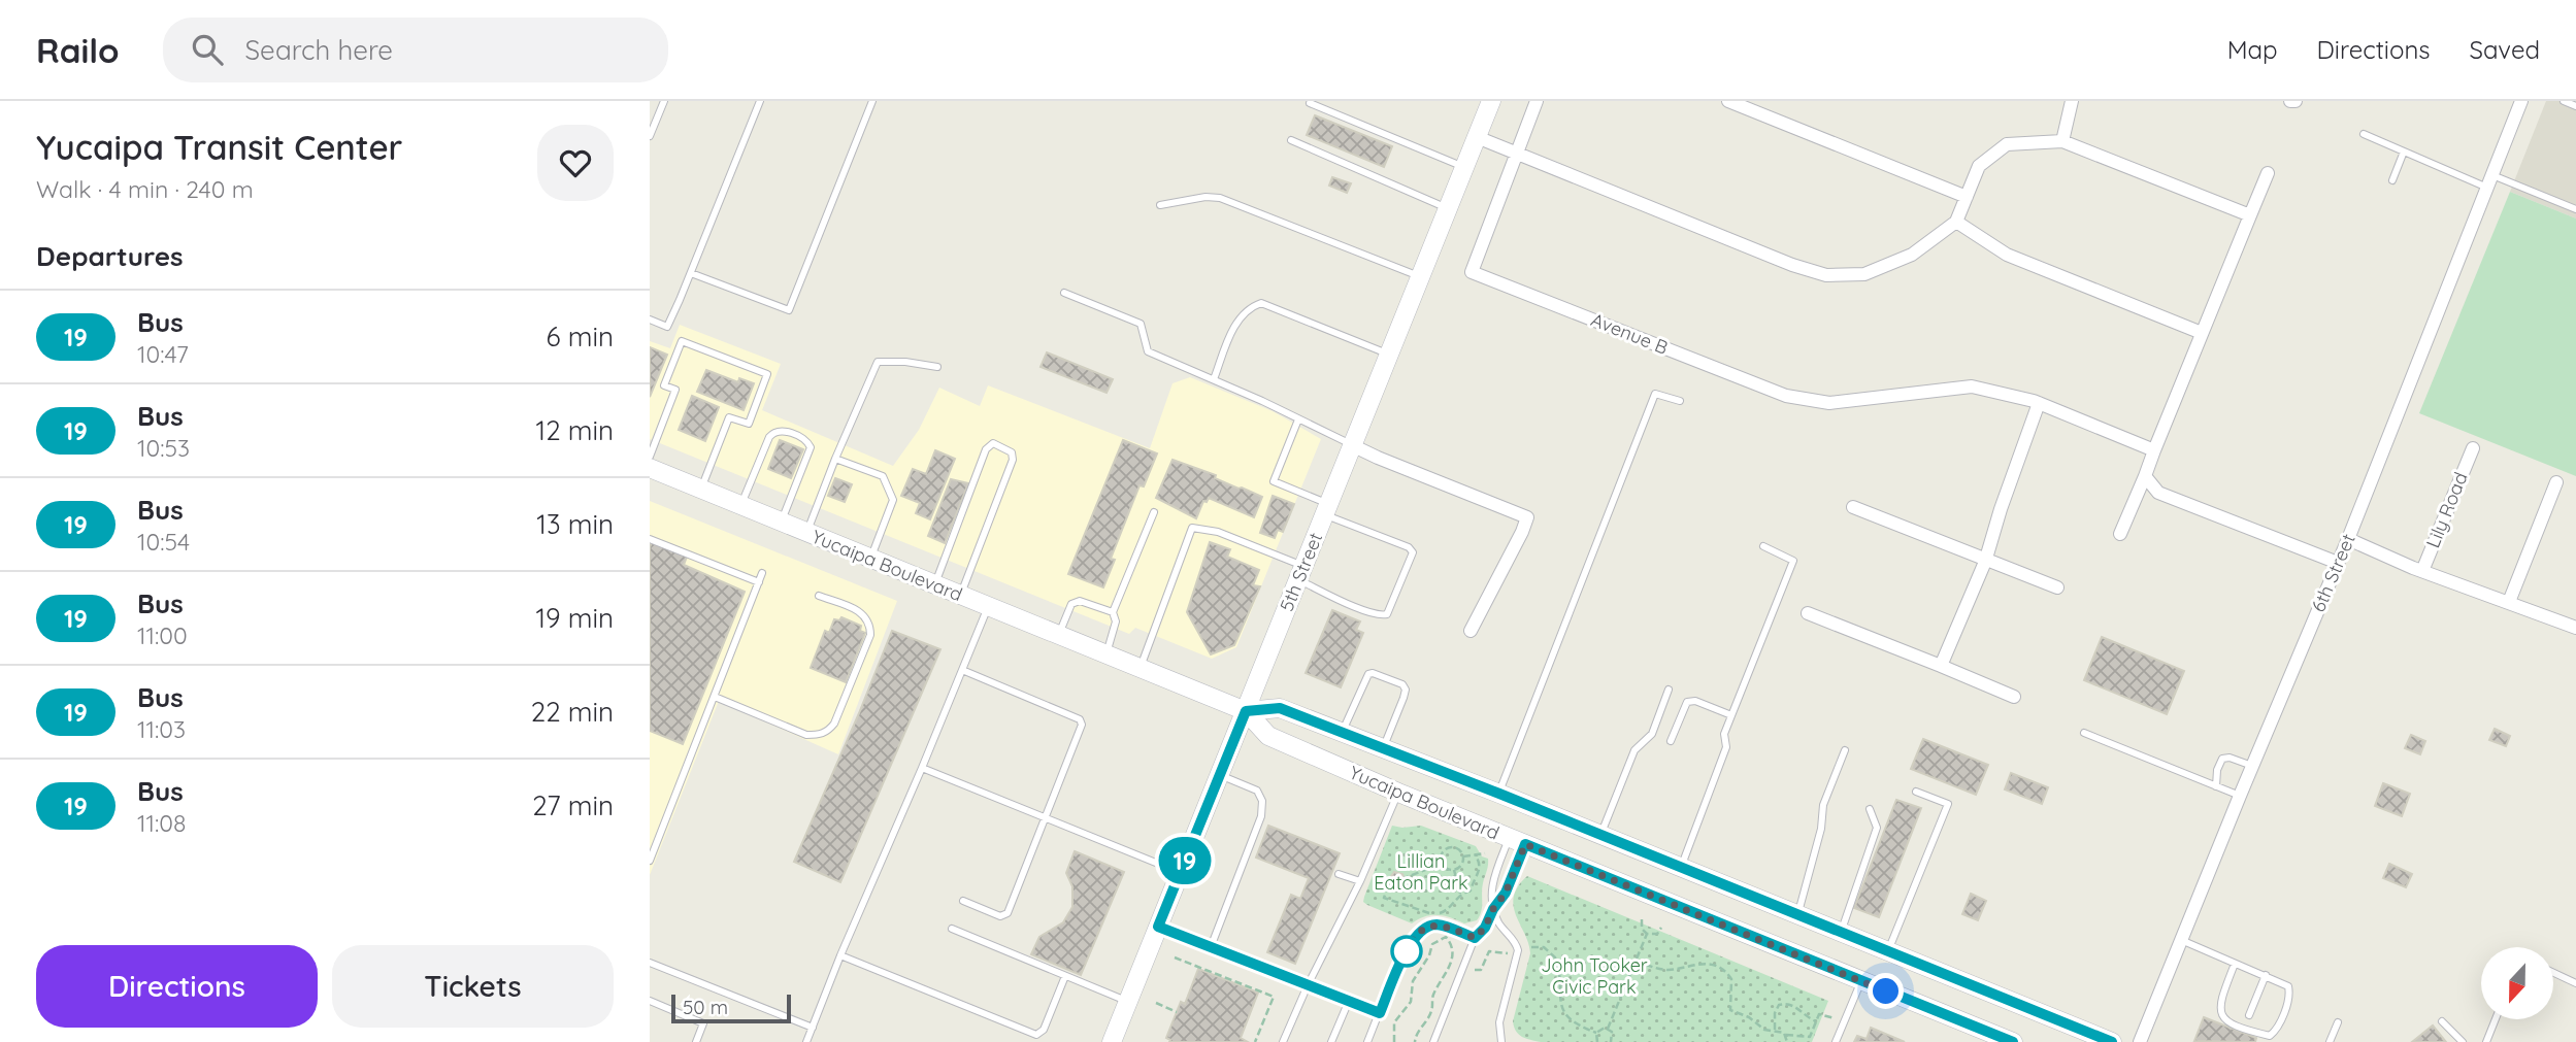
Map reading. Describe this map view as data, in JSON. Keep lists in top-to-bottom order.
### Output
{
  "streets": {
    "main road": ["Yucaipa Boulevard", "5th Street"],
    "street": ["Avenue B", "Lily Road", "6th Street"]
  },
  "crossings": [
    ["Lily Road", "6th Street"],
    ["Yucaipa Boulevard", "5th Street"]
  ],
  "parks": ["Lillian Eaton Park", "John Tooker Civic Park"],
  "lines": ["bus line 19"],
  "scale_bar": "50 m",
  "north": "bottom",
  "page": {
    "header": "Railo",
    "search": "Search here",
    "nav": ["Map", "Directions", "Saved"],
    "heading": [
      ["Yucaipa Transit Center", "Walk · 4 min · 240 m"],
      "Departures"
    ],
    "on_map": "19",
    "list": [
      {
        "mark": "19",
        "name": "Bus",
        "note": "10:47",
        "value": "6 min"
      },
      {
        "mark": "19",
        "name": "Bus",
        "note": "10:53",
        "value": "12 min"
      },
      {
        "mark": "19",
        "name": "Bus",
        "note": "10:54",
        "value": "13 min"
      },
      {
        "mark": "19",
        "name": "Bus",
        "note": "11:00",
        "value": "19 min"
      },
      {
        "mark": "19",
        "name": "Bus",
        "note": "11:03",
        "value": "22 min"
      },
      {
        "mark": "19",
        "name": "Bus",
        "note": "11:08",
        "value": "27 min"
      }
    ],
    "buttons": ["Directions", "Tickets"],
    "scale": "50 m"
  }
}
